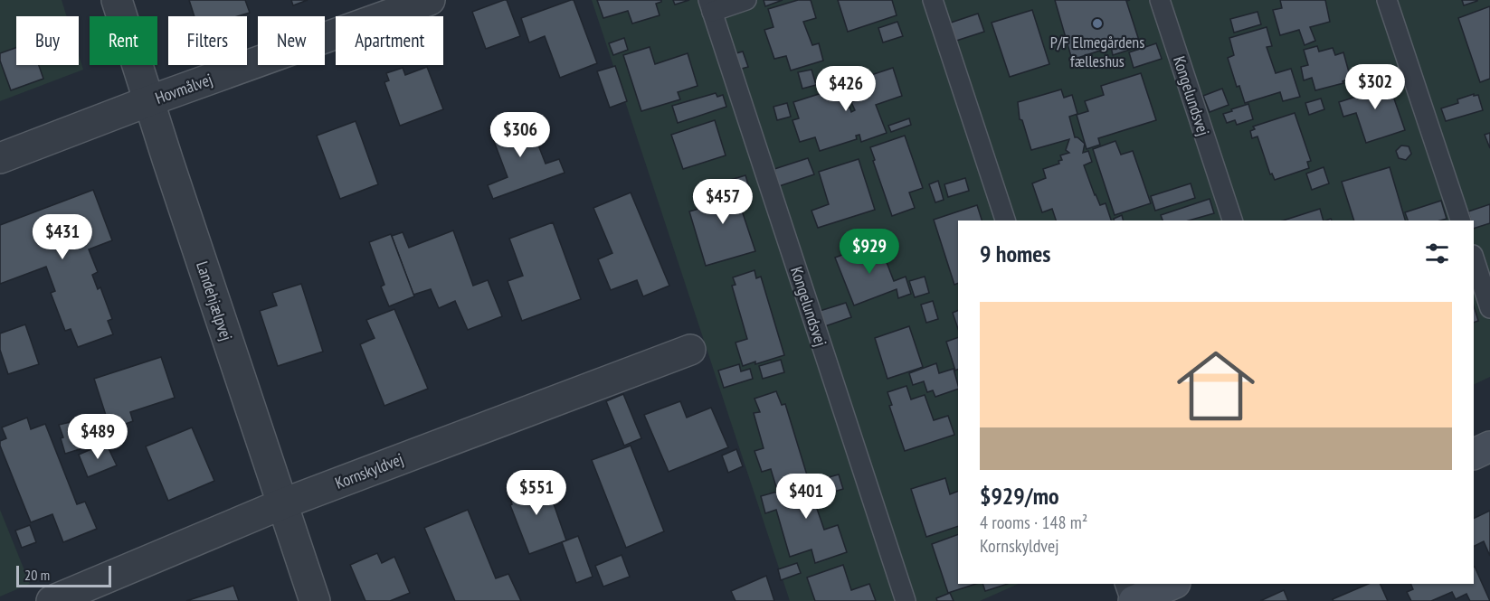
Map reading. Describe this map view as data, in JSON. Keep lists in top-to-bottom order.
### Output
{
  "streets": {
    "street": ["Hovmålvej", "Landehjælpvej", "Kornskyldvej"],
    "lane": ["Kongelundsvej"]
  },
  "crossings": [
    ["Hovmålvej", "Landehjælpvej"],
    ["Landehjælpvej", "Kornskyldvej"]
  ],
  "places": ["P/F Elmegårdens fælleshus"],
  "scale_bar": "20 m",
  "page": {
    "chip": [
      "Buy",
      "Rent",
      "Filters",
      "New",
      "Apartment"
    ],
    "price": [
      "$302",
      "$426",
      "$306",
      "$457",
      "$431",
      "$929",
      "$489",
      "$551",
      "$401"
    ],
    "heading": "9 homes",
    "list": [
      {
        "name": "$929/mo",
        "note": "4 rooms · 148 m² · Kornskyldvej"
      }
    ],
    "scale": "20 m"
  }
}
